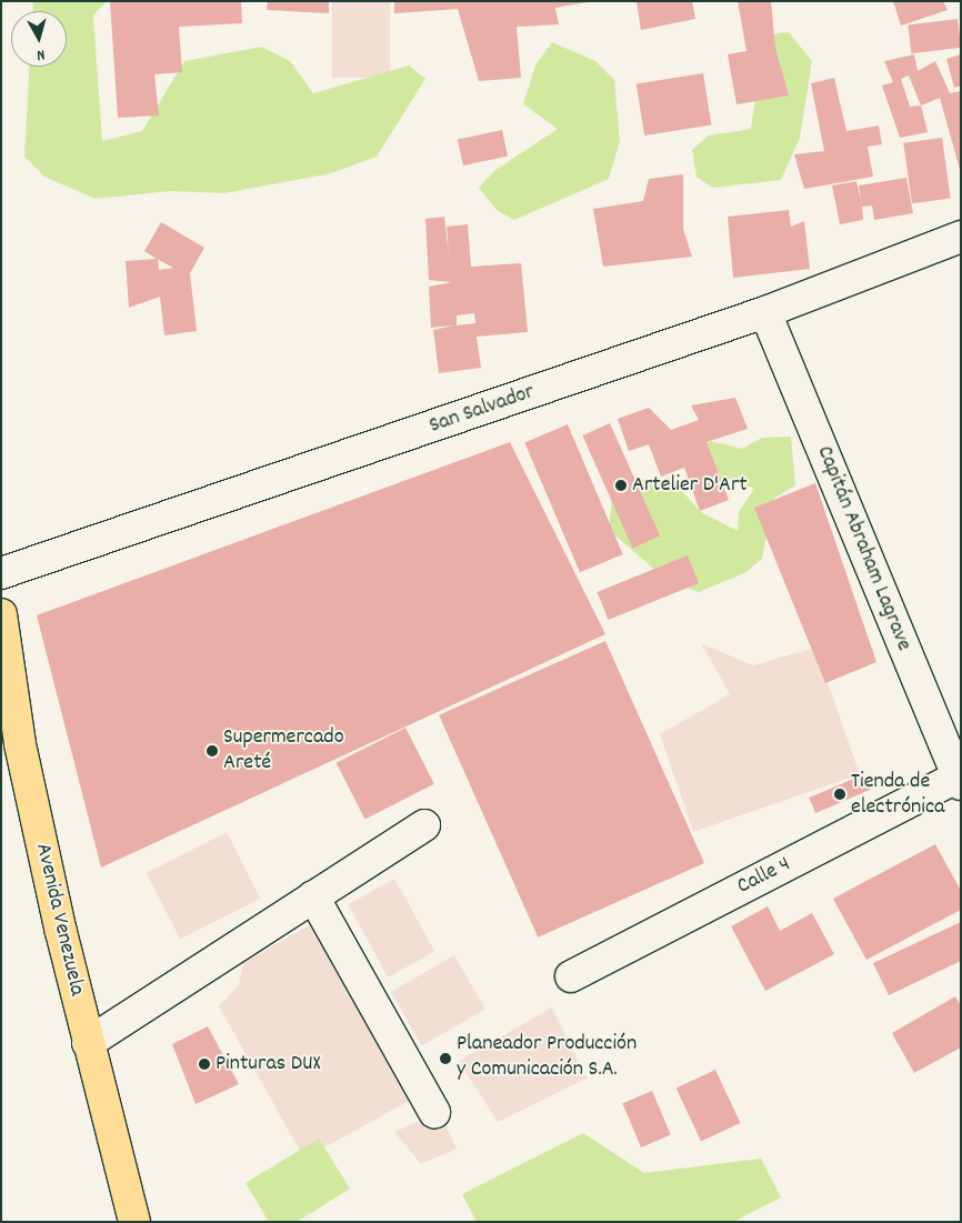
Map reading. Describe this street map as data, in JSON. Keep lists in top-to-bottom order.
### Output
{
  "streets": {
    "main road": ["Avenida Venezuela"],
    "street": ["San Salvador", "Capitán Abraham Lagrave", "Calle 4"]
  },
  "crossings": [
    ["San Salvador", "Capitán Abraham Lagrave"],
    ["Capitán Abraham Lagrave", "Calle 4"]
  ],
  "places": [
    "Artelier D'Art",
    "Supermercado Areté",
    "Tienda de electrónica",
    "Planeador Producción y Comunicación S.A.",
    "Pinturas DUX"
  ],
  "north": "bottom"
}
